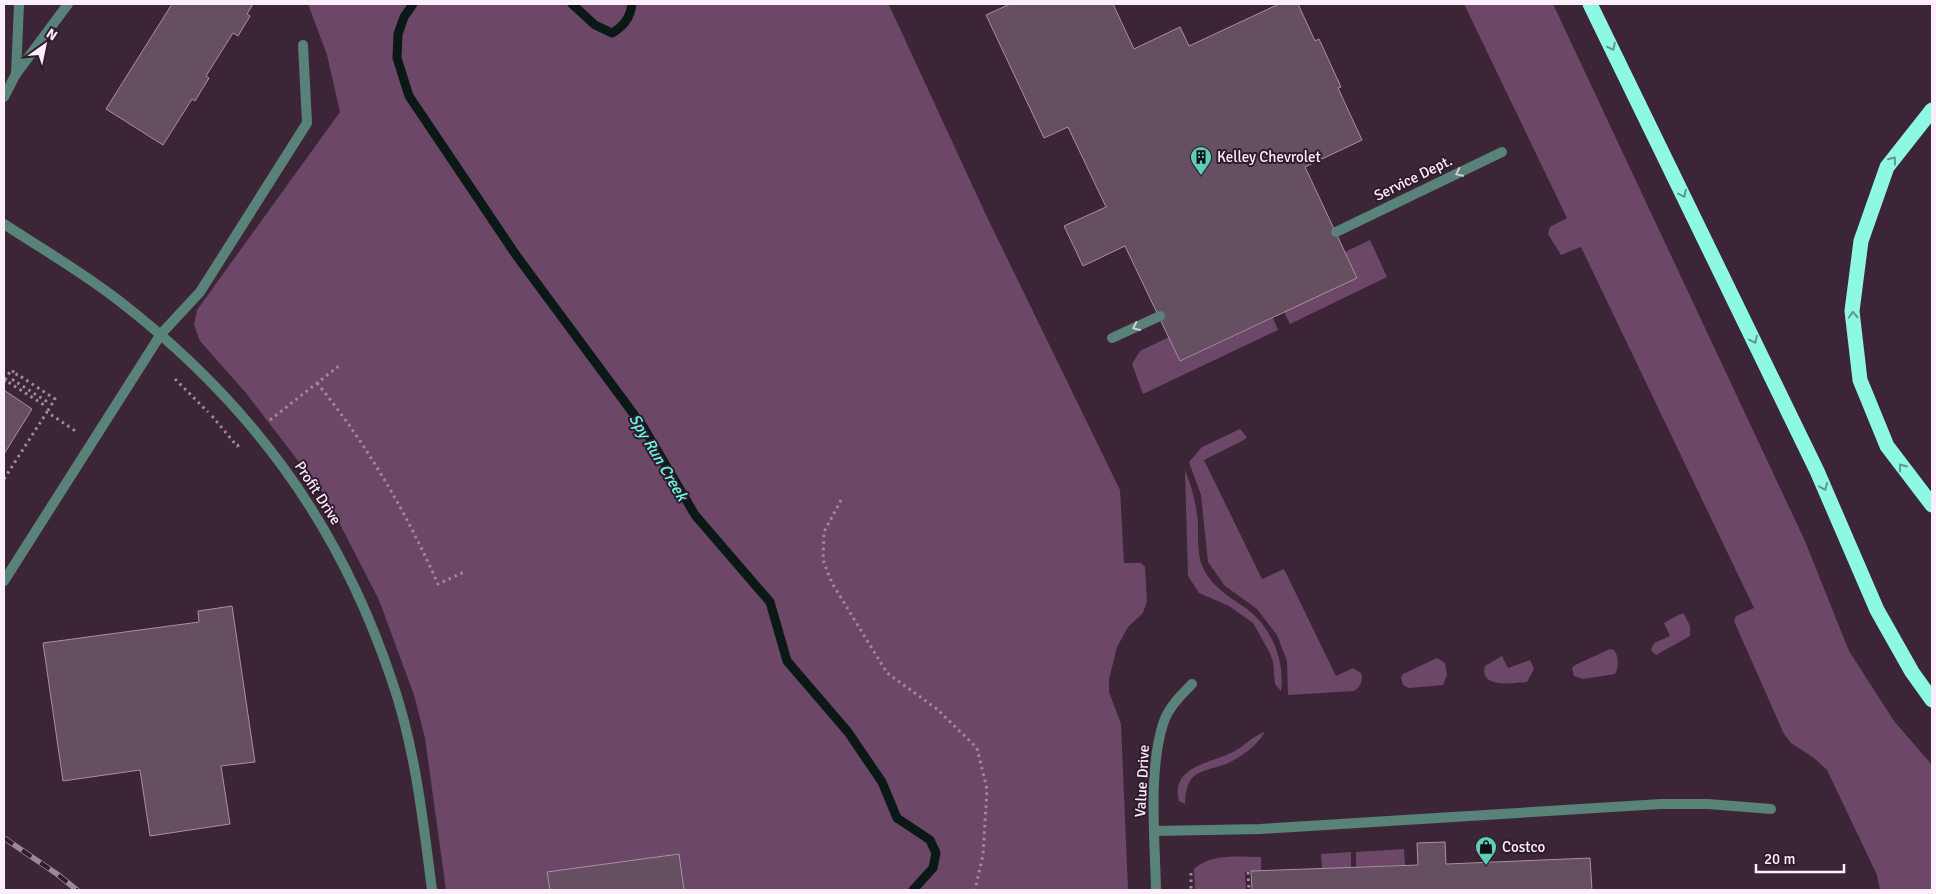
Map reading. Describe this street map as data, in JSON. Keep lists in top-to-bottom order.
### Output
{
  "streets": {
    "street": ["Service Dept.", "Profit Drive", "Value Drive"]
  },
  "one_way": ["Service Dept."],
  "water": ["Spy Run Creek"],
  "places": {
    "building": ["Kelley Chevrolet"],
    "shop": ["Costco"]
  },
  "scale_bar": "20 m",
  "north": "top right"
}
